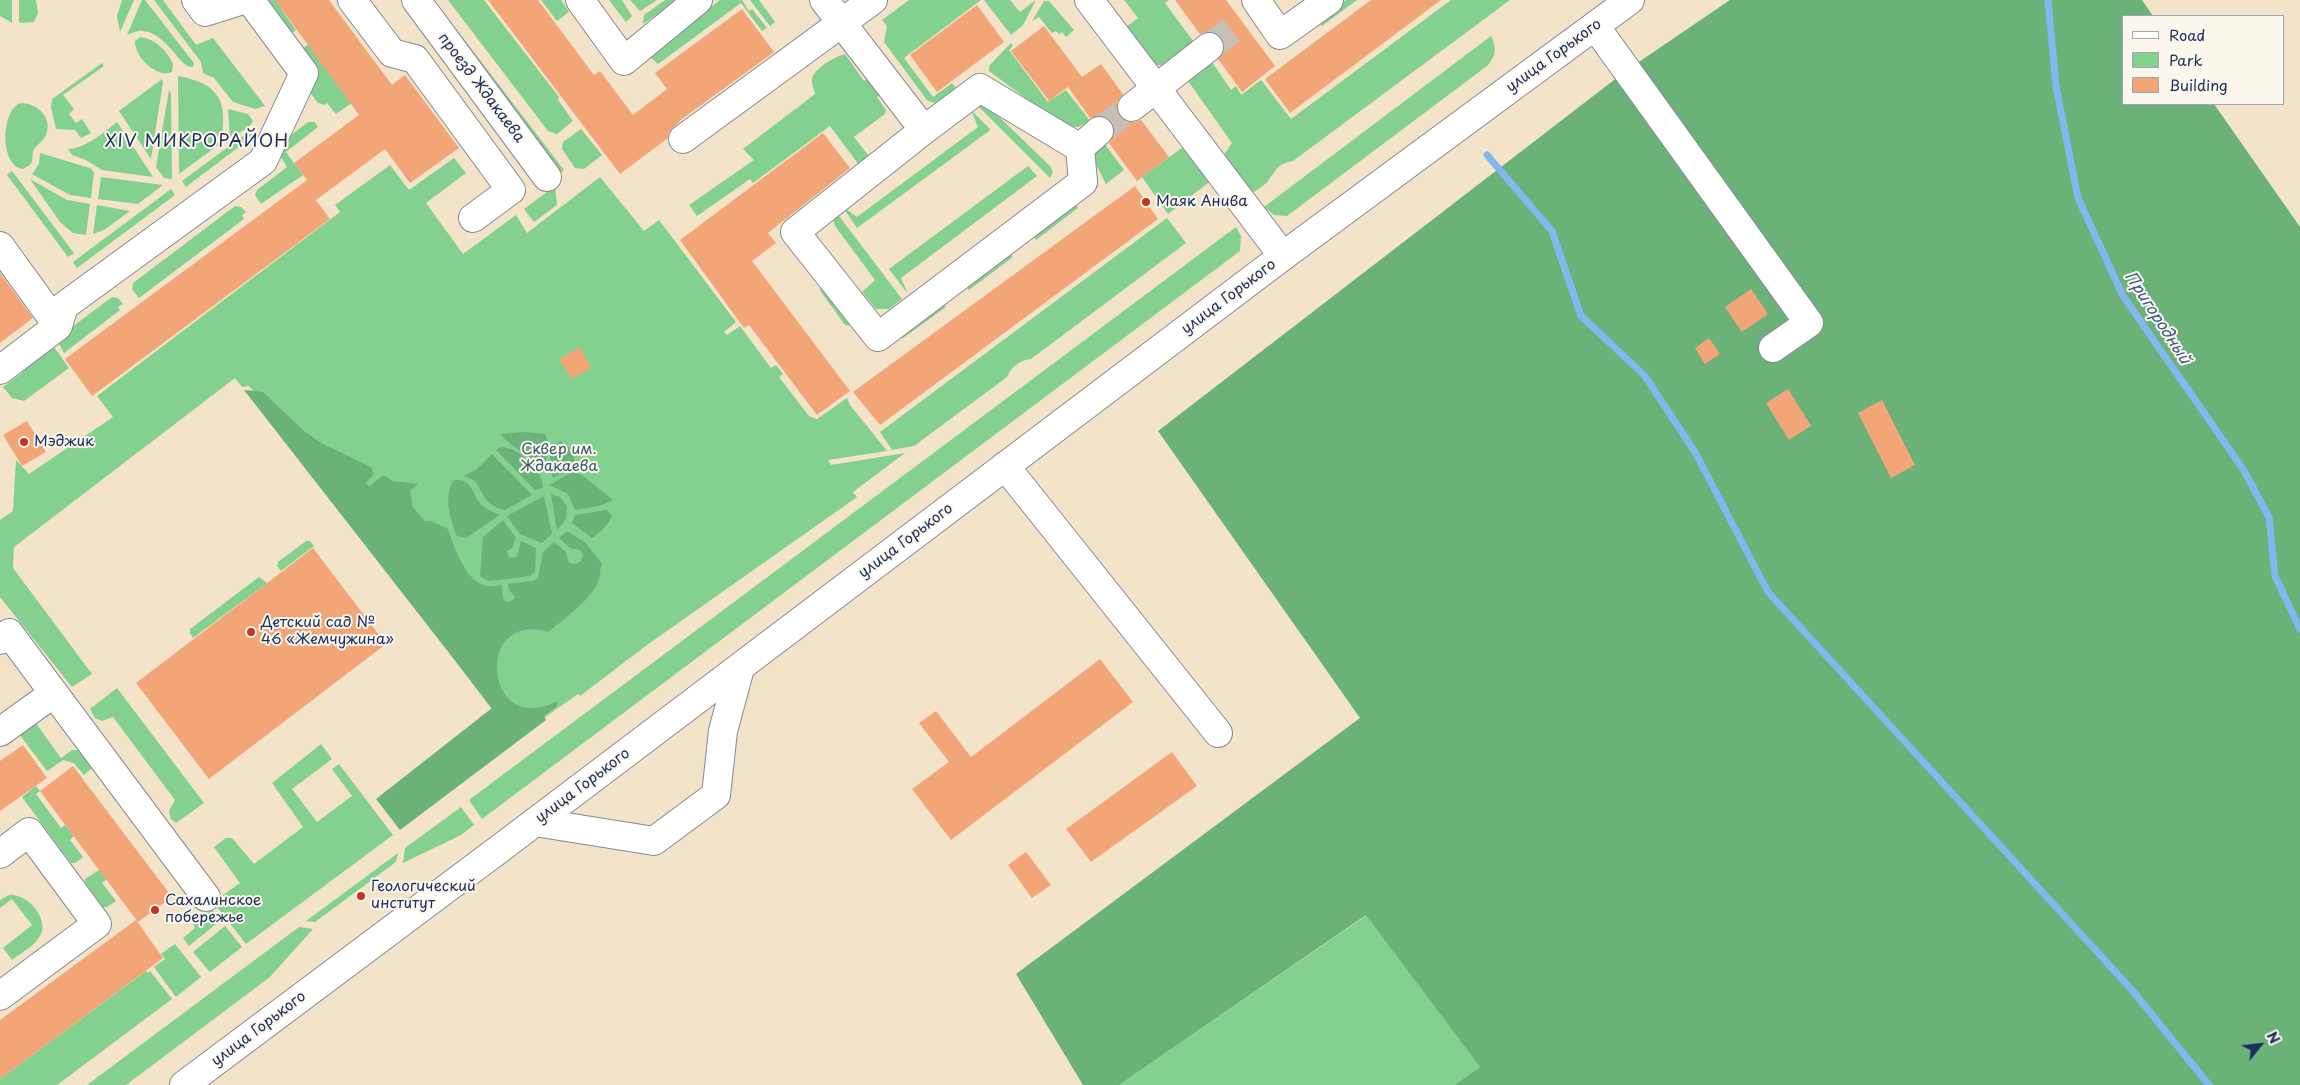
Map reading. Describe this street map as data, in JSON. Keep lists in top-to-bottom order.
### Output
{
  "streets": {
    "main road": ["улица Горького", "проезд Ждакаева"]
  },
  "districts": ["XIV МИКРОРАЙОН"],
  "water": ["Пригородный"],
  "parks": ["Сквер им. Ждакаева"],
  "places": [
    "Маяк Анива",
    "Мэджик",
    "Детский сад № 46 «Жемчужина»",
    "Геологический институт",
    "Сахалинское побережье"
  ],
  "legend": ["Road", "Park", "Building"],
  "north": "top right"
}
